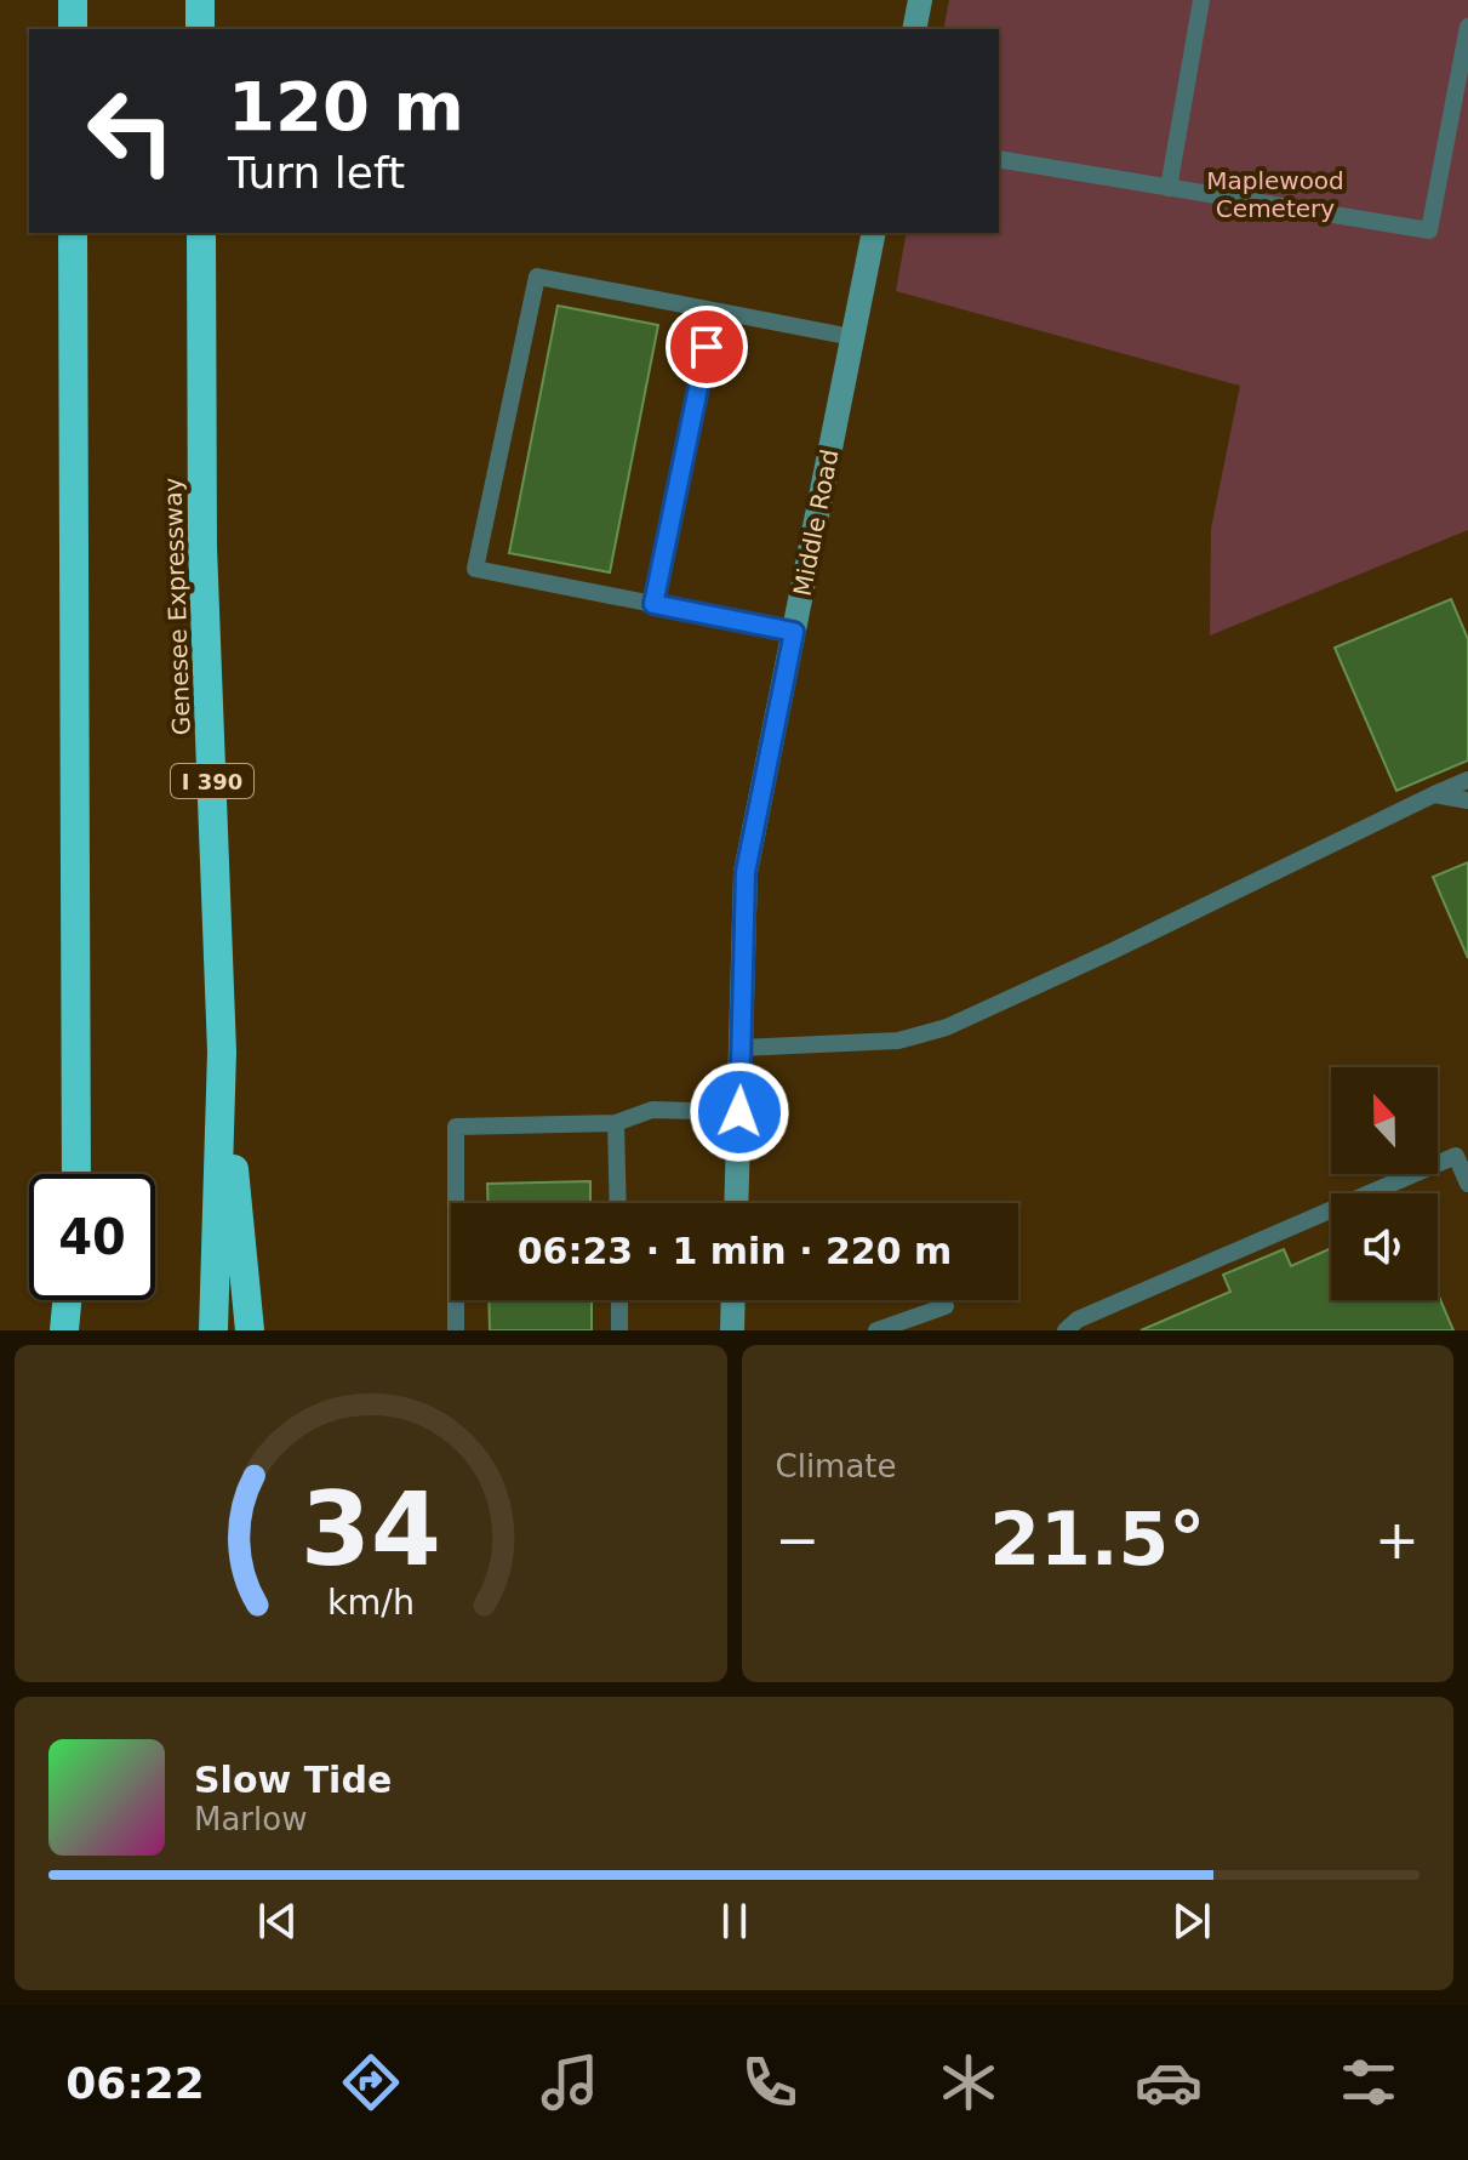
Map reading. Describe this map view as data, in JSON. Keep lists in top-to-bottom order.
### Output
{
  "streets": {
    "highway": ["Genesee Expressway", "I 390"],
    "street": ["Middle Road"]
  },
  "parks": ["Maplewood Cemetery"],
  "north": "top",
  "page": {
    "turn": ["120 m", "Turn left"],
    "limit": "40",
    "trip": "06:23 · 1 min · 220 m",
    "tile": "Climate",
    "heat": ["−", "21.5°", "+"],
    "song": ["Slow Tide", "Marlow"],
    "tabs": "06:22",
    "gauge": ["34", "km/h"]
  }
}
